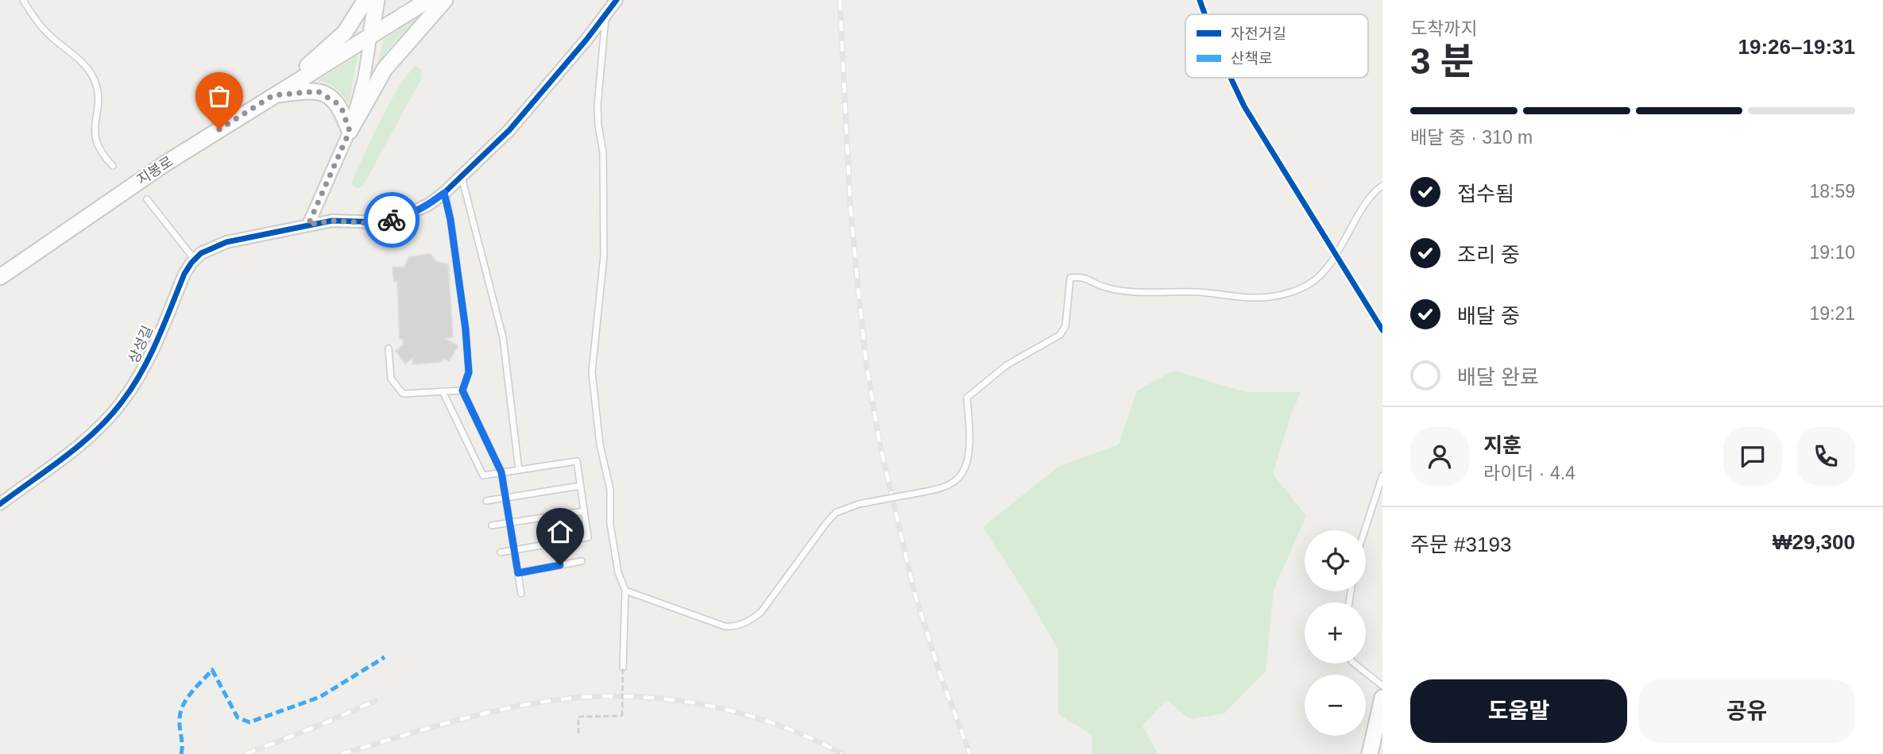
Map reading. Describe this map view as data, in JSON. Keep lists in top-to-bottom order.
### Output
{
  "streets": {
    "main road": ["지봉로"],
    "street": ["상성길"]
  },
  "legend": ["자전거길", "산책로"],
  "page": {
    "heading": ["3 분", "도착까지", "19:26–19:31"],
    "panel": [
      "지훈",
      "라이더 · 4.4",
      "주문 #3193",
      "₩29,300"
    ],
    "bar": "배달 중 · 310 m",
    "list": [
      ["접수됨", "18:59"],
      ["조리 중", "19:10"],
      ["배달 중", "19:21"],
      "배달 완료"
    ],
    "map_buttons": ["+", "−"],
    "buttons": ["도움말", "공유"]
  }
}
